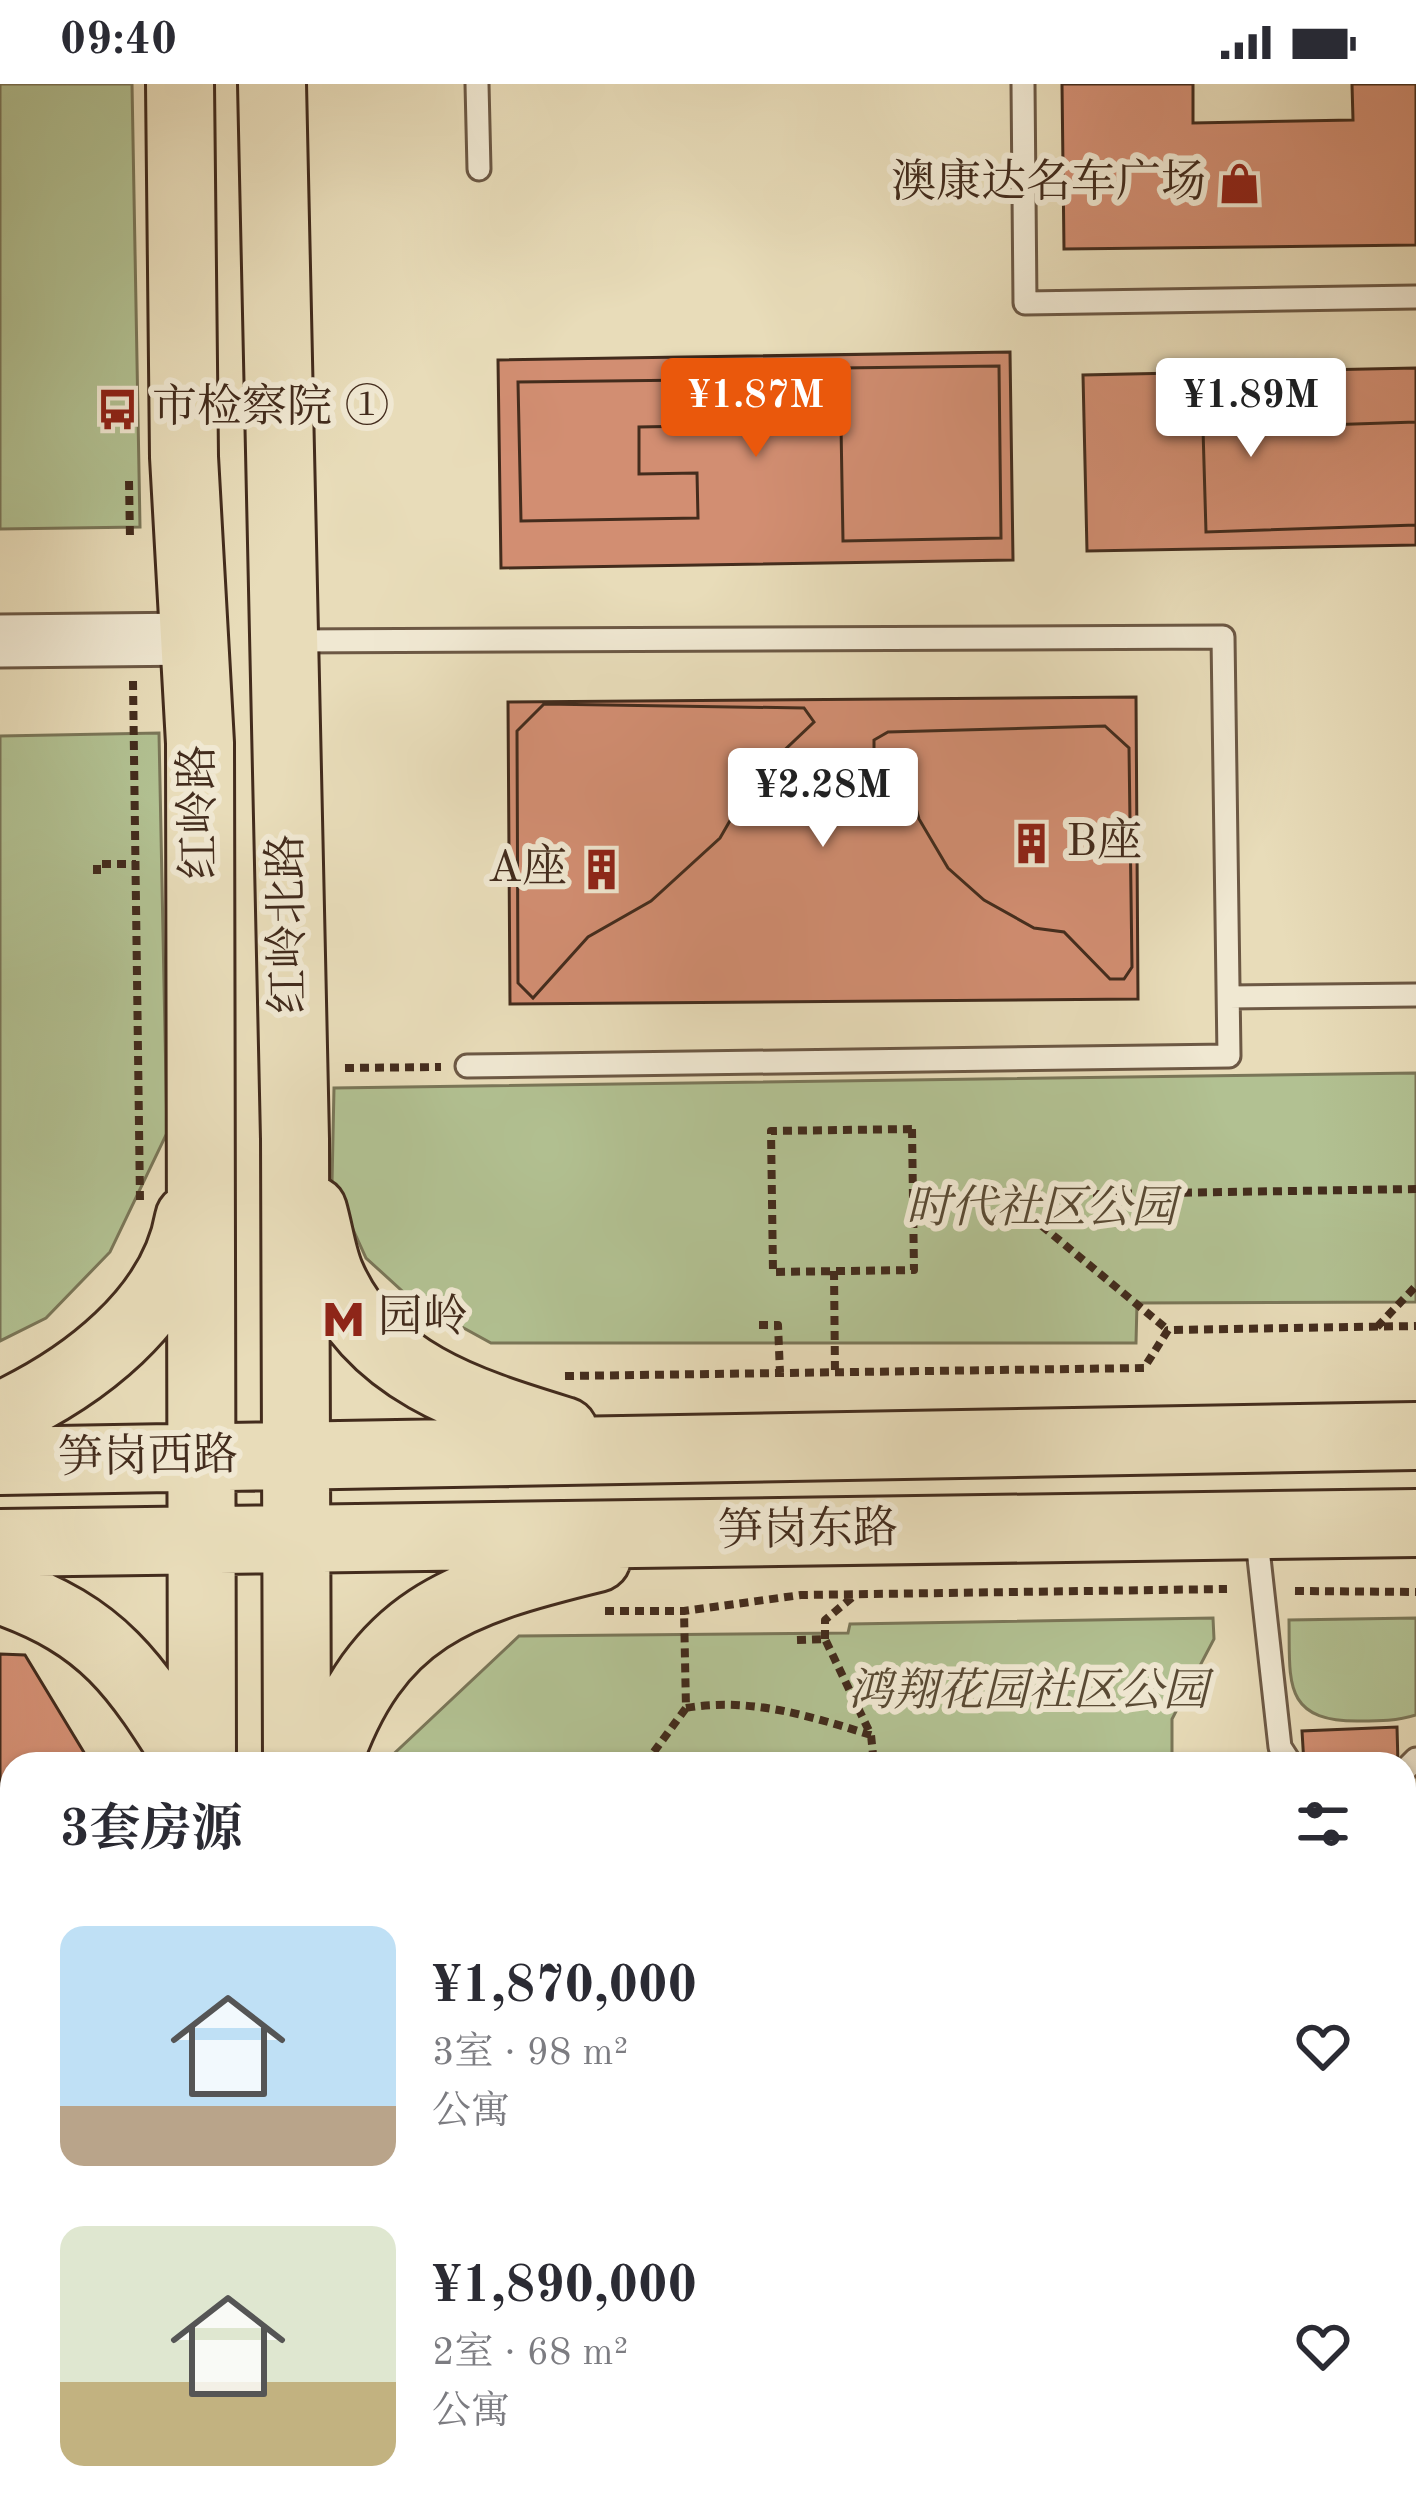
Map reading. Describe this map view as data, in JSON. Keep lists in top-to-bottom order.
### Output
{
  "streets": {
    "main road": [
      "红岭路",
      "红岭北路",
      "笋岗西路",
      "笋岗东路"
    ]
  },
  "crossings": [
    ["红岭路", "笋岗西路"],
    ["红岭路", "笋岗东路"],
    ["红岭北路", "笋岗西路"],
    ["红岭北路", "笋岗东路"],
    ["笋岗西路", "笋岗东路"]
  ],
  "parks": ["时代社区公园", "鸿翔花园社区公园"],
  "places": {
    "shop": ["澳康达名车广场"],
    "bus stop": ["市检察院 ①"],
    "building": ["B座", "A座"],
    "metro station": ["园岭"]
  },
  "page": {
    "status": "09:40",
    "price": ["¥1.87M", "¥1.89M", "¥2.28M"],
    "heading": "3套房源",
    "list": [
      {
        "name": "¥1,870,000",
        "note": "3室 · 98 m² · 公寓"
      },
      {
        "name": "¥1,890,000",
        "note": "2室 · 68 m² · 公寓"
      }
    ]
  }
}
